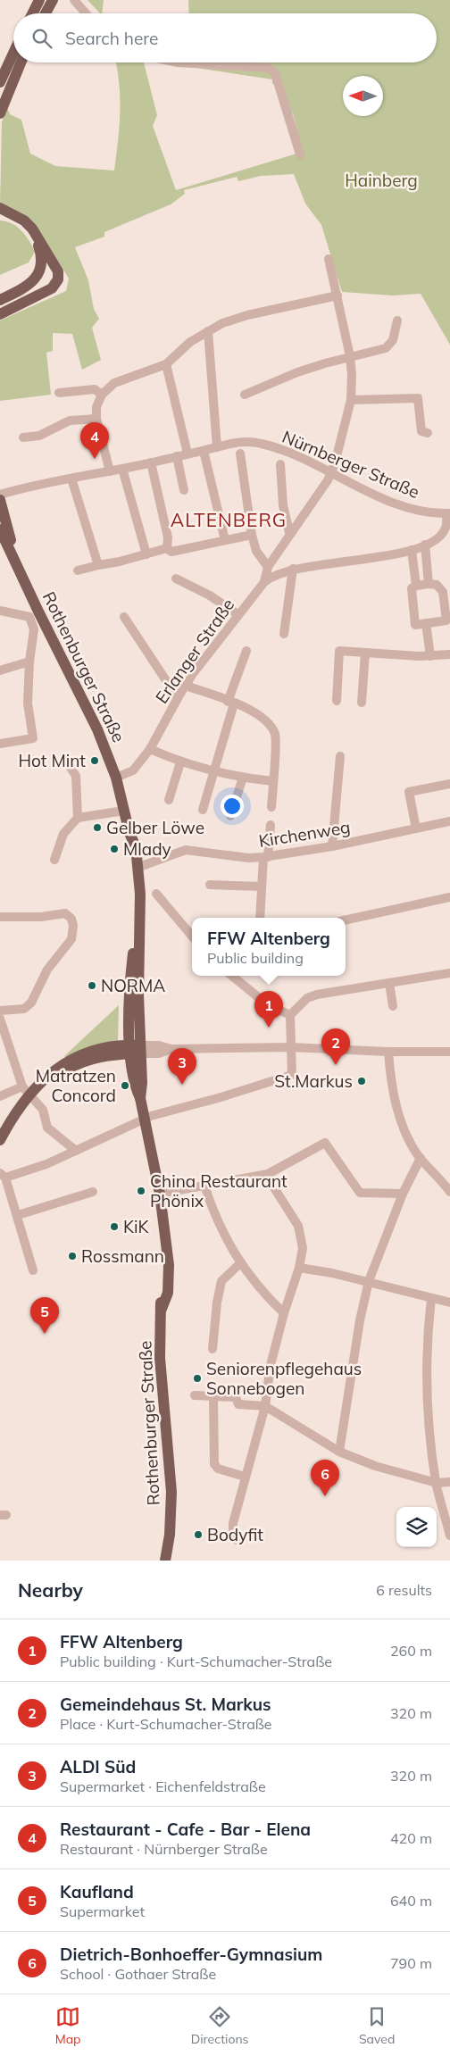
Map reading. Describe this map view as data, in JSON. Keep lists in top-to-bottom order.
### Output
{
  "streets": {
    "main road": ["Rothenburger Straße"],
    "street": ["Nürnberger Straße", "Erlanger Straße", "Kirchenweg"]
  },
  "crossings": [
    ["Nürnberger Straße", "Erlanger Straße"],
    ["Nürnberger Straße", "Rothenburger Straße"],
    ["Erlanger Straße", "Rothenburger Straße"],
    ["Rothenburger Straße", "Kirchenweg"]
  ],
  "districts": ["ALTENBERG"],
  "parks": ["Hainberg"],
  "places": [
    "Hot Mint",
    "Gelber Löwe",
    "Mlady",
    "NORMA",
    "St.Markus",
    "Matratzen Concord",
    "China Restaurant Phönix",
    "KiK",
    "Rossmann",
    "Seniorenpflegehaus Sonnebogen",
    "Bodyfit"
  ],
  "north": "left",
  "page": {
    "search": "Search here",
    "pins": [
      "4",
      "1",
      "2",
      "3",
      "5",
      "6"
    ],
    "popup": ["FFW Altenberg", "Public building"],
    "heading": ["Nearby", "6 results"],
    "list": [
      {
        "mark": "1",
        "name": "FFW Altenberg",
        "note": "Public building · Kurt-Schumacher-Straße",
        "value": "260 m"
      },
      {
        "mark": "2",
        "name": "Gemeindehaus St. Markus",
        "note": "Place · Kurt-Schumacher-Straße",
        "value": "320 m"
      },
      {
        "mark": "3",
        "name": "ALDI Süd",
        "note": "Supermarket · Eichenfeldstraße",
        "value": "320 m"
      },
      {
        "mark": "4",
        "name": "Restaurant - Cafe - Bar - Elena",
        "note": "Restaurant · Nürnberger Straße",
        "value": "420 m"
      },
      {
        "mark": "5",
        "name": "Kaufland",
        "note": "Supermarket",
        "value": "640 m"
      },
      {
        "mark": "6",
        "name": "Dietrich-Bonhoeffer-Gymnasium",
        "note": "School · Gothaer Straße",
        "value": "790 m"
      }
    ],
    "nav": ["Map", "Directions", "Saved"]
  }
}
